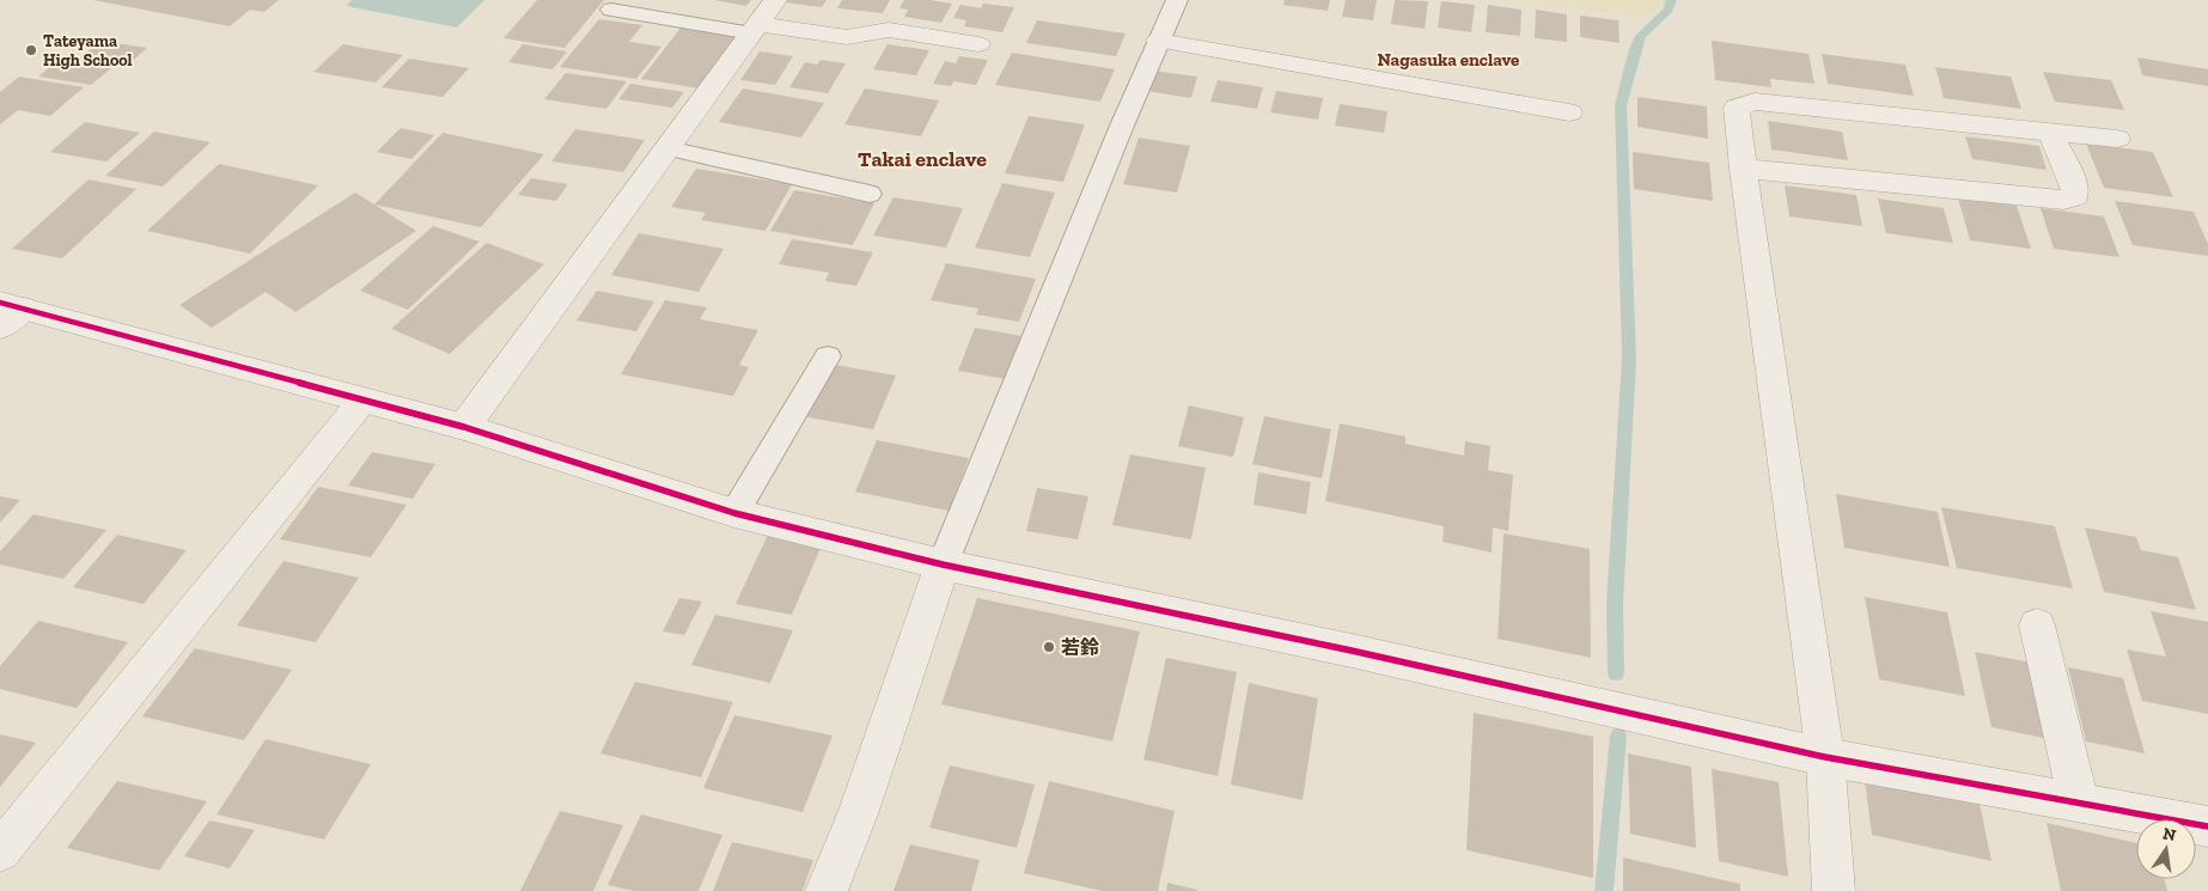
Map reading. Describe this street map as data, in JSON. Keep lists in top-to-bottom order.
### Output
{
  "districts": ["Nagasuka enclave", "Takai enclave"],
  "places": ["Tateyama High School", "若鈴"],
  "north": "top"
}
